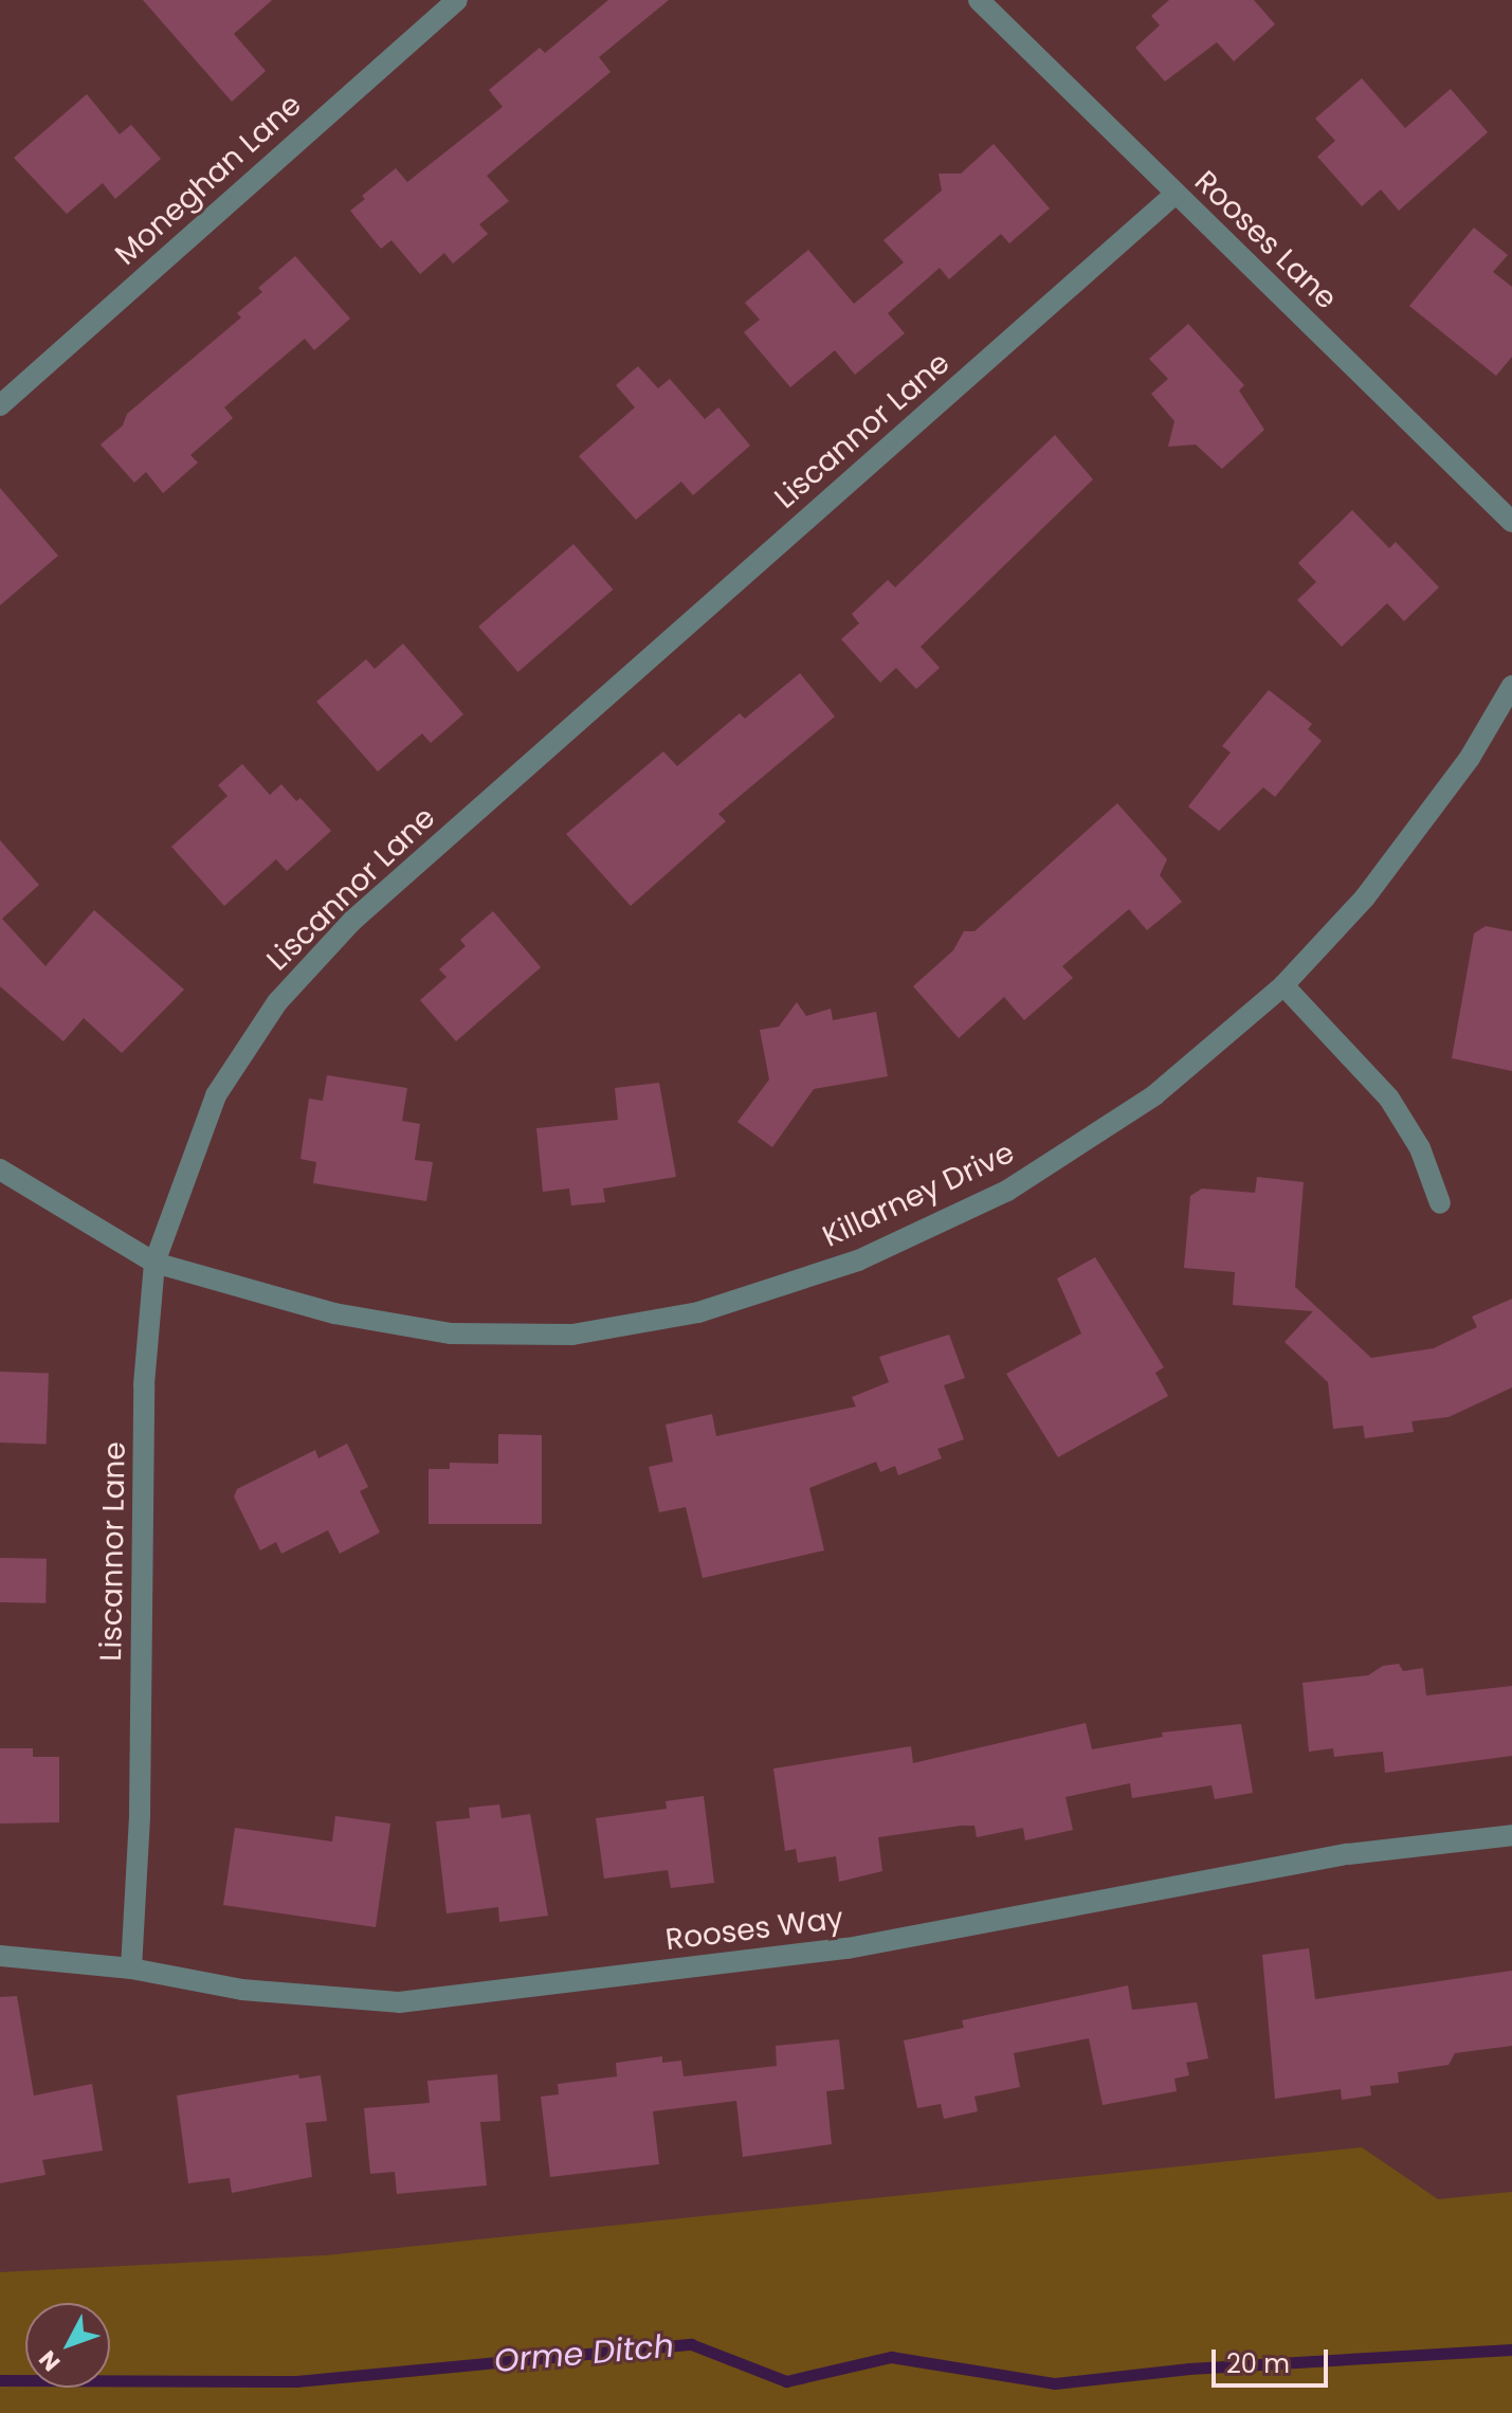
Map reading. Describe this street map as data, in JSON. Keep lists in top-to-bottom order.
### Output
{
  "streets": {
    "street": [
      "Moneghan Lane",
      "Rooses Lane",
      "Liscannor Lane",
      "Killarney Drive",
      "Rooses Way"
    ]
  },
  "crossings": [
    ["Rooses Lane", "Liscannor Lane"],
    ["Liscannor Lane", "Killarney Drive"],
    ["Liscannor Lane", "Rooses Way"]
  ],
  "water": ["Orme Ditch"],
  "scale_bar": "20 m",
  "north": "bottom left"
}
